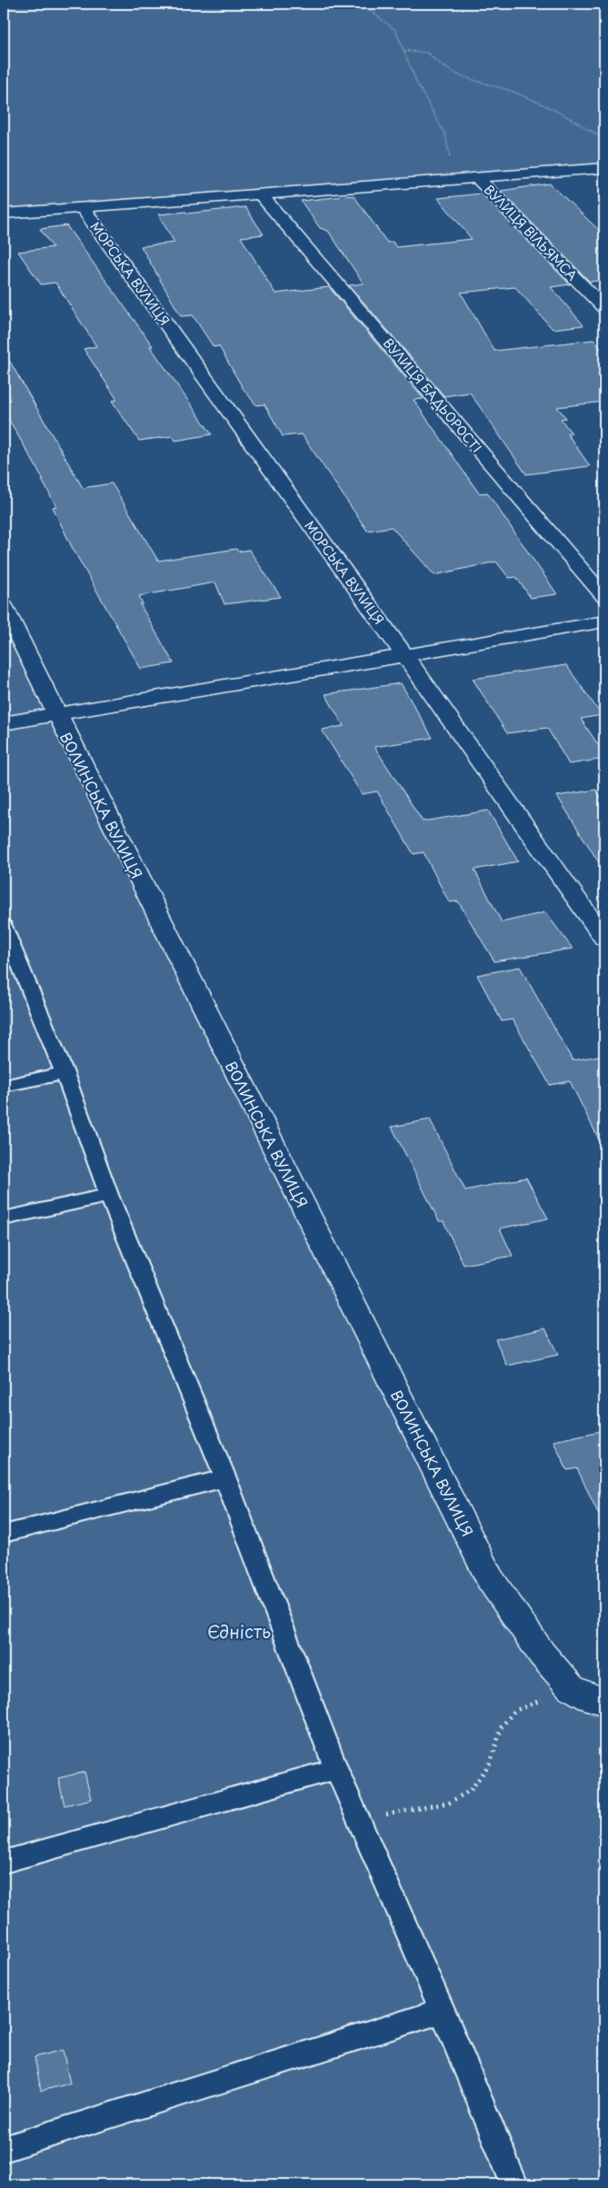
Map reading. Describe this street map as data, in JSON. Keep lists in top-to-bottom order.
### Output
{
  "streets": {
    "street": [
      "ВУЛИЦЯ ВІЛЬЯМСА",
      "МОРСЬКА ВУЛИЦЯ",
      "ВУЛИЦЯ БАДЬОРОСТІ",
      "ВОЛИНСЬКА ВУЛИЦЯ"
    ]
  },
  "parks": ["Єдність"]
}
